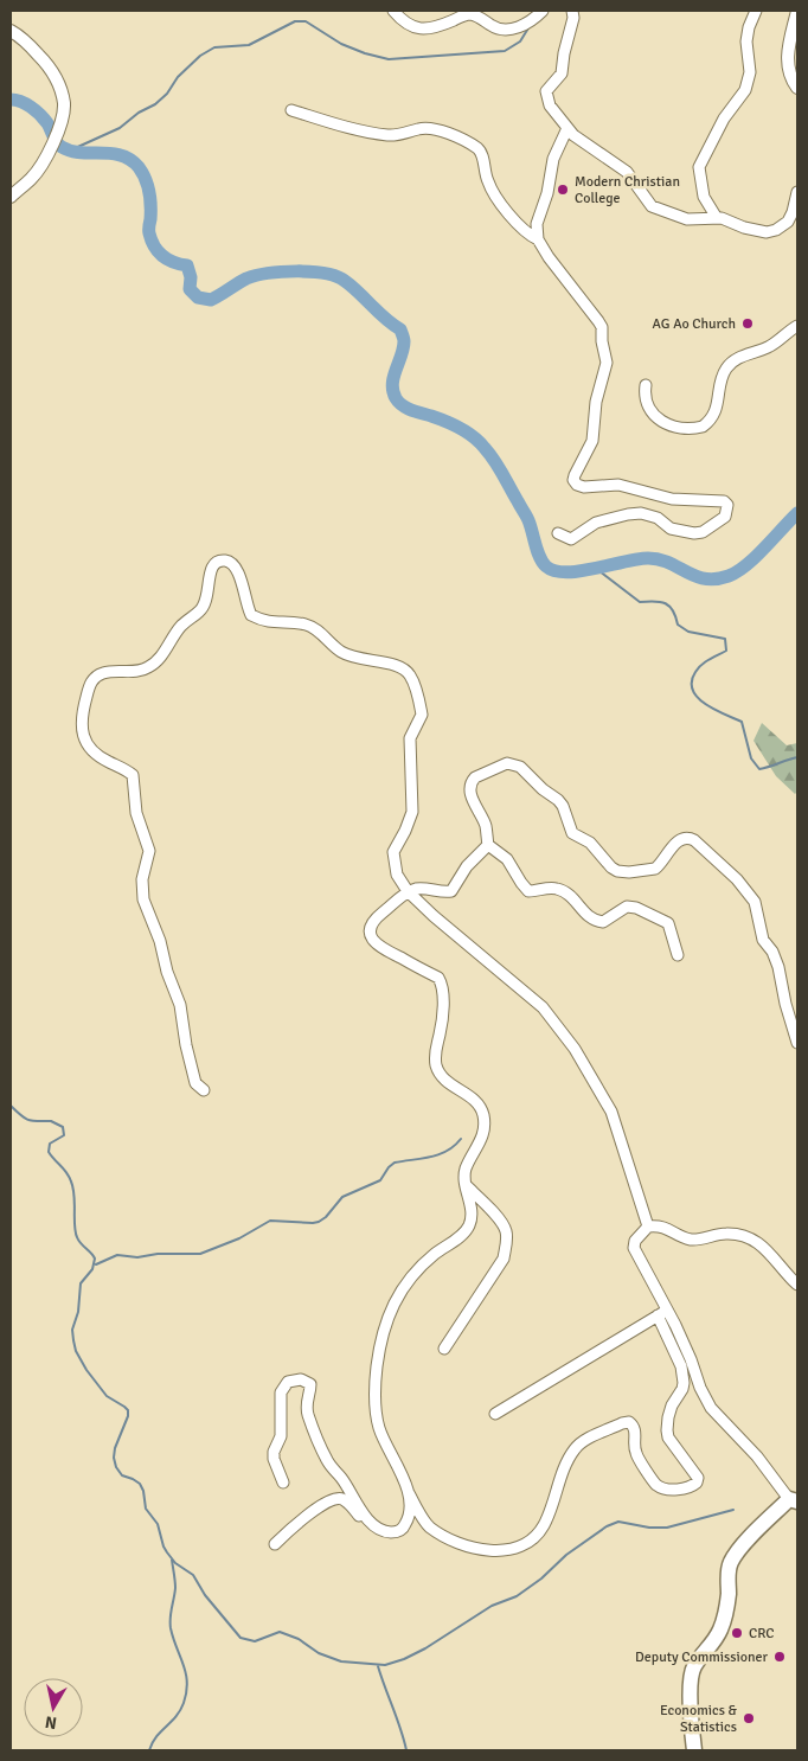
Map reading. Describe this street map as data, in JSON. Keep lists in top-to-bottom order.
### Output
{
  "places": [
    "Modern Christian College",
    "AG Ao Church",
    "CRC",
    "Deputy Commissioner",
    "Economics & Statistics"
  ],
  "north": "bottom"
}
